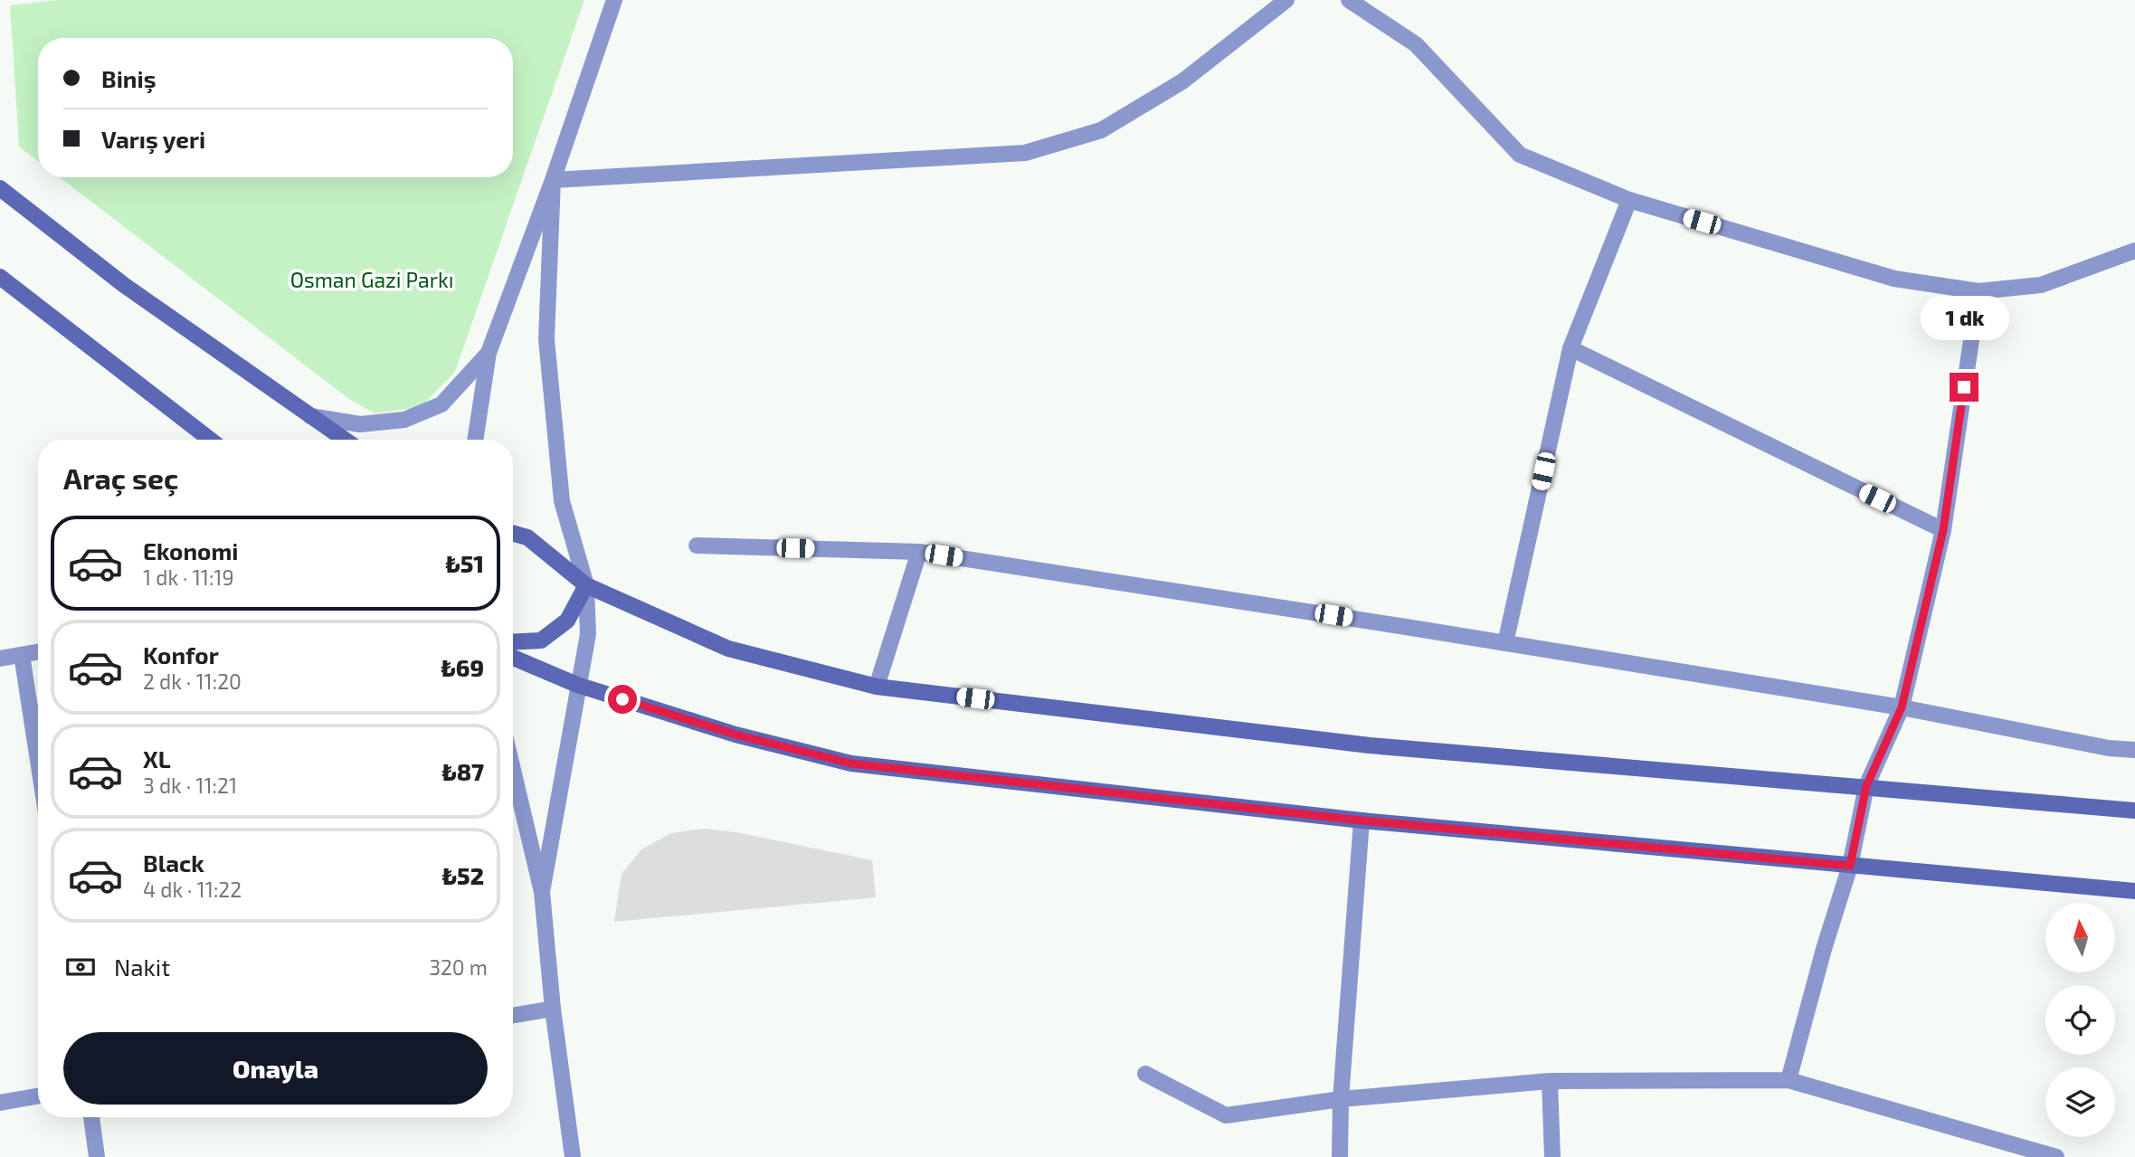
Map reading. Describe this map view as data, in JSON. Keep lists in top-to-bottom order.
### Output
{
  "parks": ["Osman Gazi Parkı"],
  "north": "top",
  "page": {
    "banner": ["Biniş", "Varış yeri"],
    "bubble": "1 dk",
    "heading": "Araç seç",
    "list": [
      {
        "name": "Ekonomi",
        "note": "1 dk · 11:19",
        "value": "₺51"
      },
      {
        "name": "Konfor",
        "note": "2 dk · 11:20",
        "value": "₺69"
      },
      {
        "name": "XL",
        "note": "3 dk · 11:21",
        "value": "₺87"
      },
      {
        "name": "Black",
        "note": "4 dk · 11:22",
        "value": "₺52"
      }
    ],
    "pay": ["Nakit", "320 m"],
    "buttons": "Onayla"
  }
}
